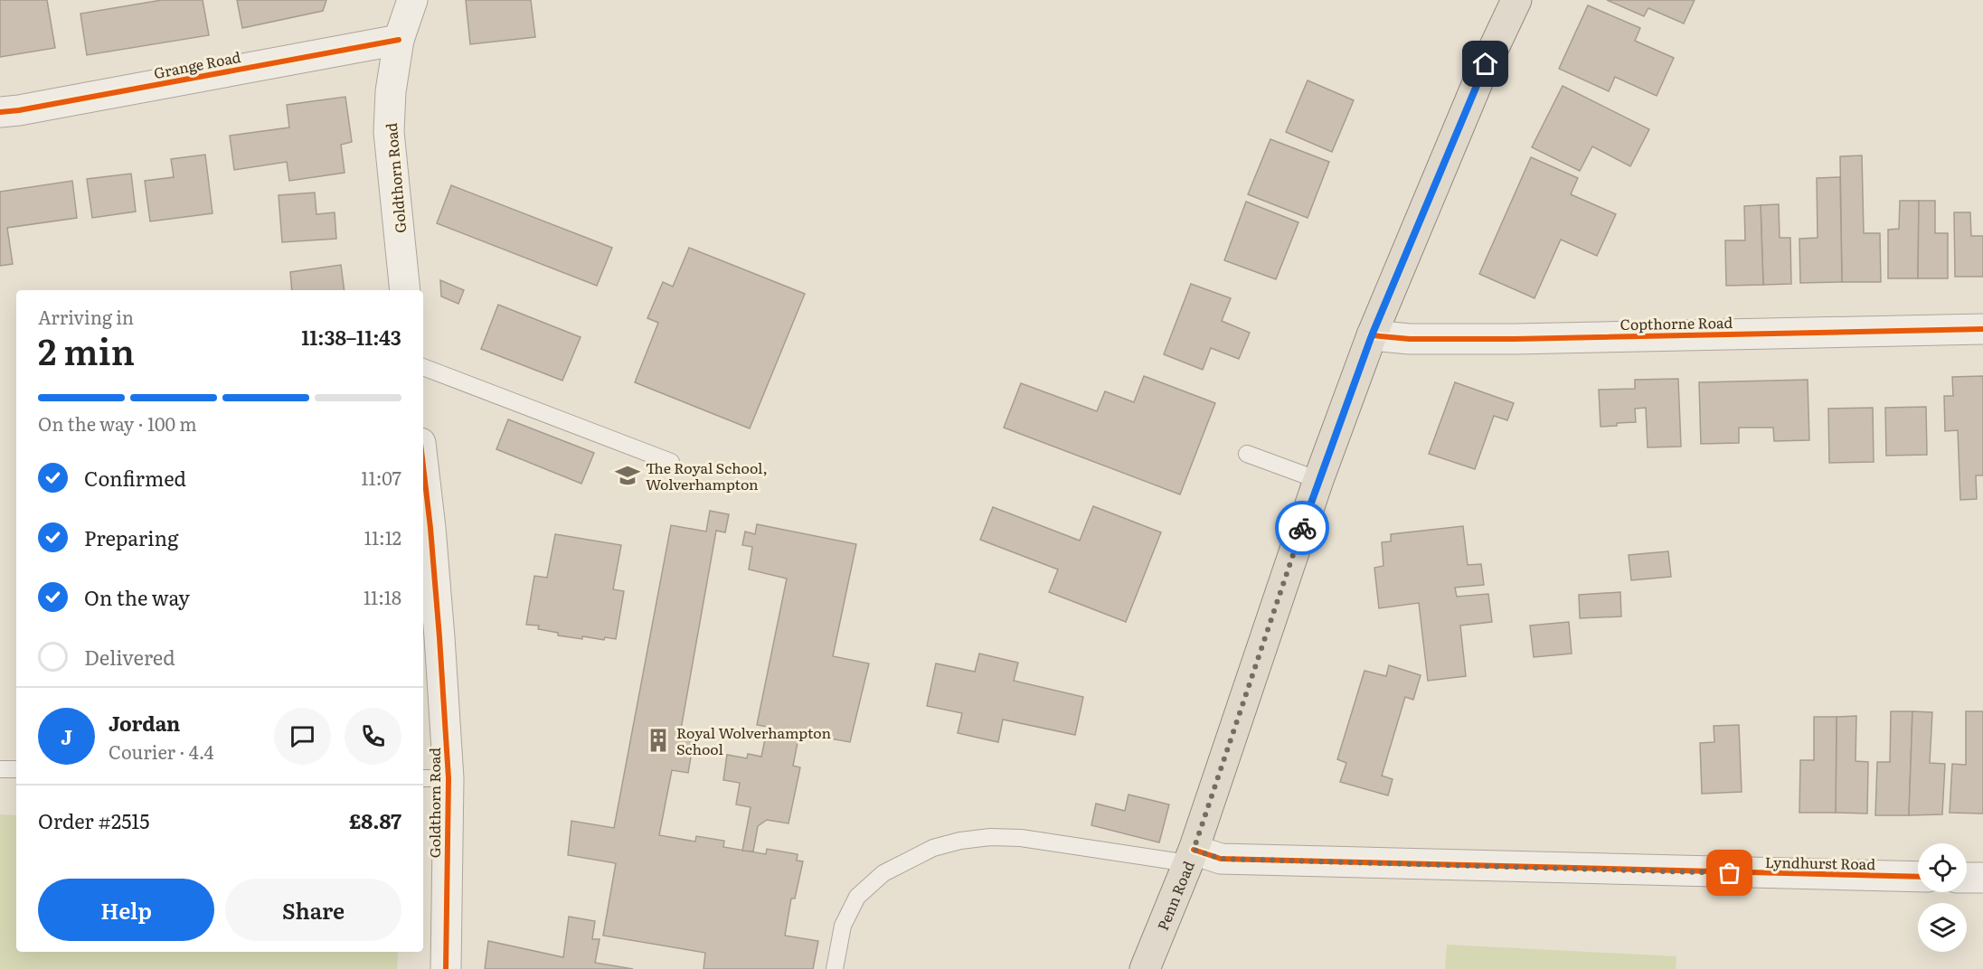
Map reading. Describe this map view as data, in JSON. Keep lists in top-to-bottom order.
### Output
{
  "streets": {
    "highway": ["Penn Road"],
    "street": [
      "Grange Road",
      "Goldthorn Road",
      "Copthorne Road",
      "Lyndhurst Road"
    ]
  },
  "crossings": [
    ["Grange Road", "Goldthorn Road"],
    ["Copthorne Road", "Penn Road"],
    ["Lyndhurst Road", "Penn Road"]
  ],
  "places": {
    "school or university": ["The Royal School, Wolverhampton"],
    "building": ["Royal Wolverhampton School"]
  },
  "page": {
    "heading": ["2 min", "Arriving in", "11:38–11:43"],
    "panel": [
      "Jordan",
      "Courier · 4.4",
      "Order #2515",
      "£8.87"
    ],
    "bar": "On the way · 100 m",
    "list": [
      ["Confirmed", "11:07"],
      ["Preparing", "11:12"],
      ["On the way", "11:18"],
      "Delivered"
    ],
    "round": "J",
    "buttons": ["Help", "Share"]
  }
}
